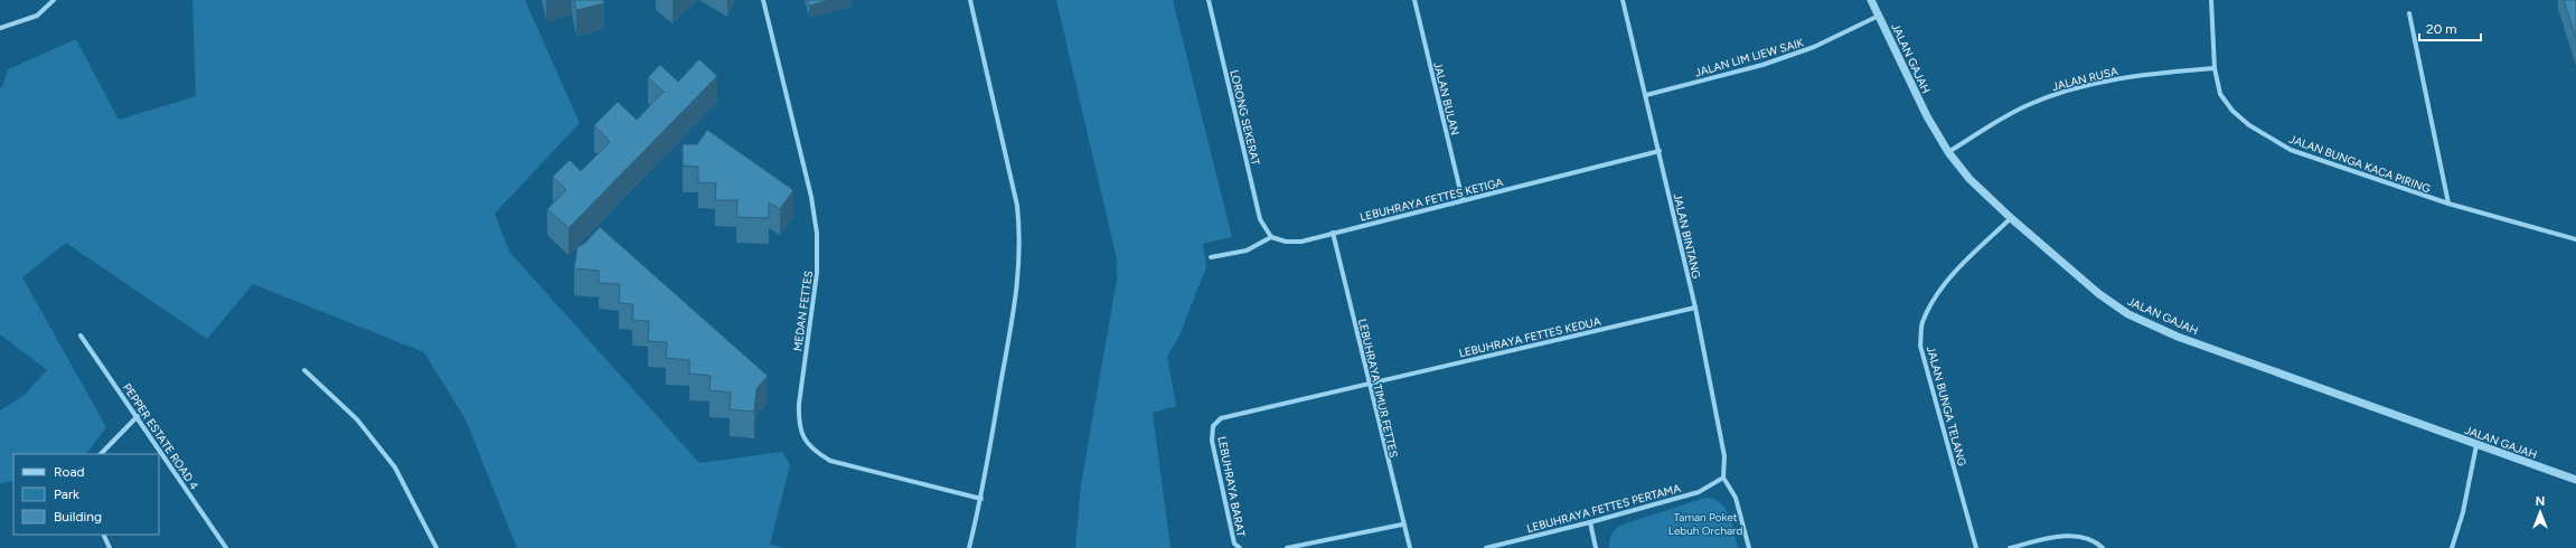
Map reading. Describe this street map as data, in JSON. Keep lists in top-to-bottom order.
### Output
{
  "streets": {
    "street": [
      "JALAN LIM LIEW SAIK",
      "JALAN GAJAH",
      "JALAN RUSA",
      "JALAN BULAN",
      "LORONG SEKERAT",
      "JALAN BUNGA KACA PIRING",
      "LEBUHRAYA FETTES KETIGA",
      "JALAN BINTANG",
      "MEDAN FETTES",
      "LEBUHRAYA FETTES KEDUA",
      "LEBUHRAYA TIMUR FETTES",
      "JALAN BUNGA TELANG",
      "PEPPER ESTATE ROAD 4",
      "LEBUHRAYA BARAT",
      "LEBUHRAYA FETTES PERTAMA"
    ]
  },
  "crossings": [
    ["JALAN LIM LIEW SAIK", "JALAN GAJAH"],
    ["JALAN LIM LIEW SAIK", "JALAN BINTANG"],
    ["JALAN GAJAH", "JALAN RUSA"],
    ["JALAN GAJAH", "JALAN BUNGA TELANG"],
    ["JALAN RUSA", "JALAN BUNGA KACA PIRING"],
    ["JALAN BULAN", "LEBUHRAYA FETTES KETIGA"],
    ["LORONG SEKERAT", "LEBUHRAYA FETTES KETIGA"],
    ["LEBUHRAYA FETTES KETIGA", "JALAN BINTANG"],
    ["LEBUHRAYA FETTES KETIGA", "LEBUHRAYA TIMUR FETTES"],
    ["JALAN BINTANG", "LEBUHRAYA FETTES KEDUA"],
    ["JALAN BINTANG", "LEBUHRAYA FETTES PERTAMA"],
    ["LEBUHRAYA FETTES KEDUA", "LEBUHRAYA TIMUR FETTES"],
    ["LEBUHRAYA FETTES KEDUA", "LEBUHRAYA BARAT"]
  ],
  "parks": ["Taman Poket Lebuh Orchard"],
  "legend": ["Road", "Park", "Building"],
  "scale_bar": "20 m",
  "north": "top"
}
